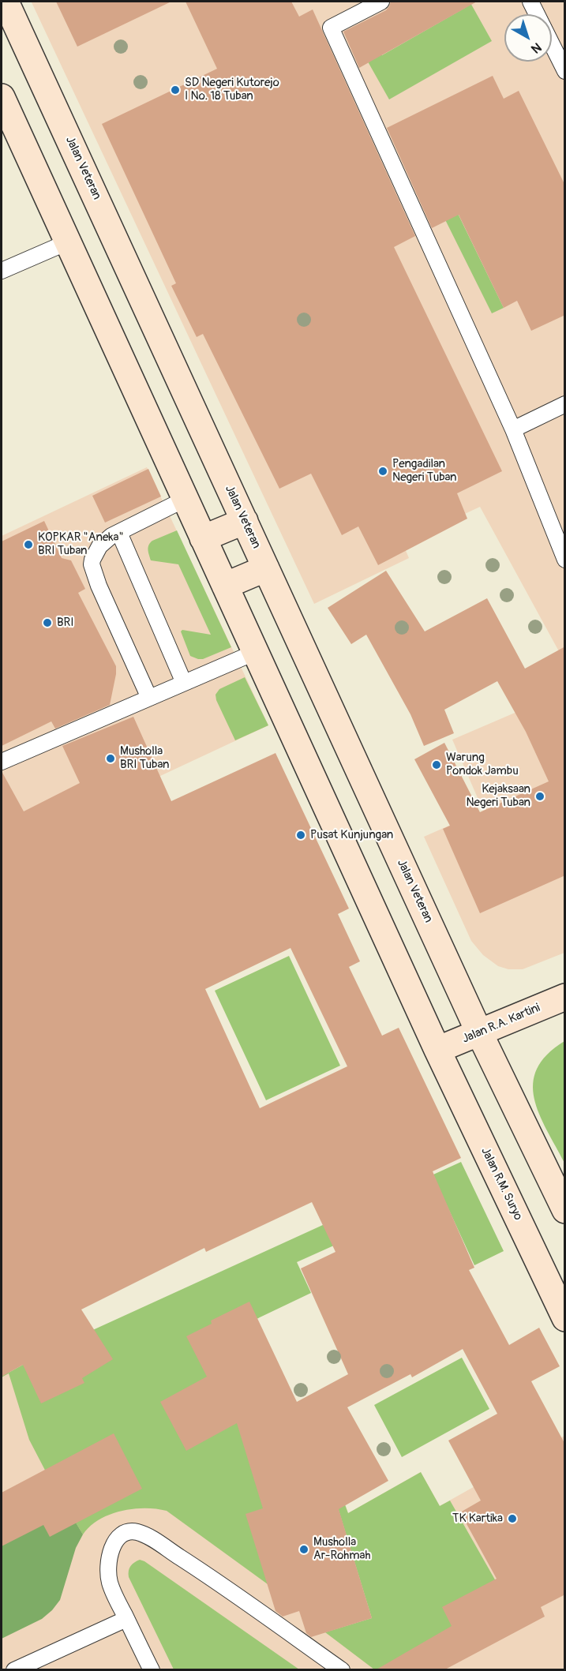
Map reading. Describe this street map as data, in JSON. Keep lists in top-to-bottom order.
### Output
{
  "streets": {
    "main road": ["Jalan Veteran", "Jalan R.A. Kartini", "Jalan R.M. Suryo"]
  },
  "crossings": [
    ["Jalan Veteran", "Jalan R.A. Kartini"],
    ["Jalan R.A. Kartini", "Jalan R.M. Suryo"]
  ],
  "places": [
    "SD Negeri Kutorejo I No. 18 Tuban",
    "Pengadilan Negeri Tuban",
    "KOPKAR \"Aneka\" BRI Tuban",
    "BRI",
    "Musholla BRI Tuban",
    "Warung Pondok Jambu",
    "Kejaksaan Negeri Tuban",
    "Pusat Kunjungan",
    "TK Kartika",
    "Musholla Ar-Rohmah"
  ],
  "north": "bottom right"
}
